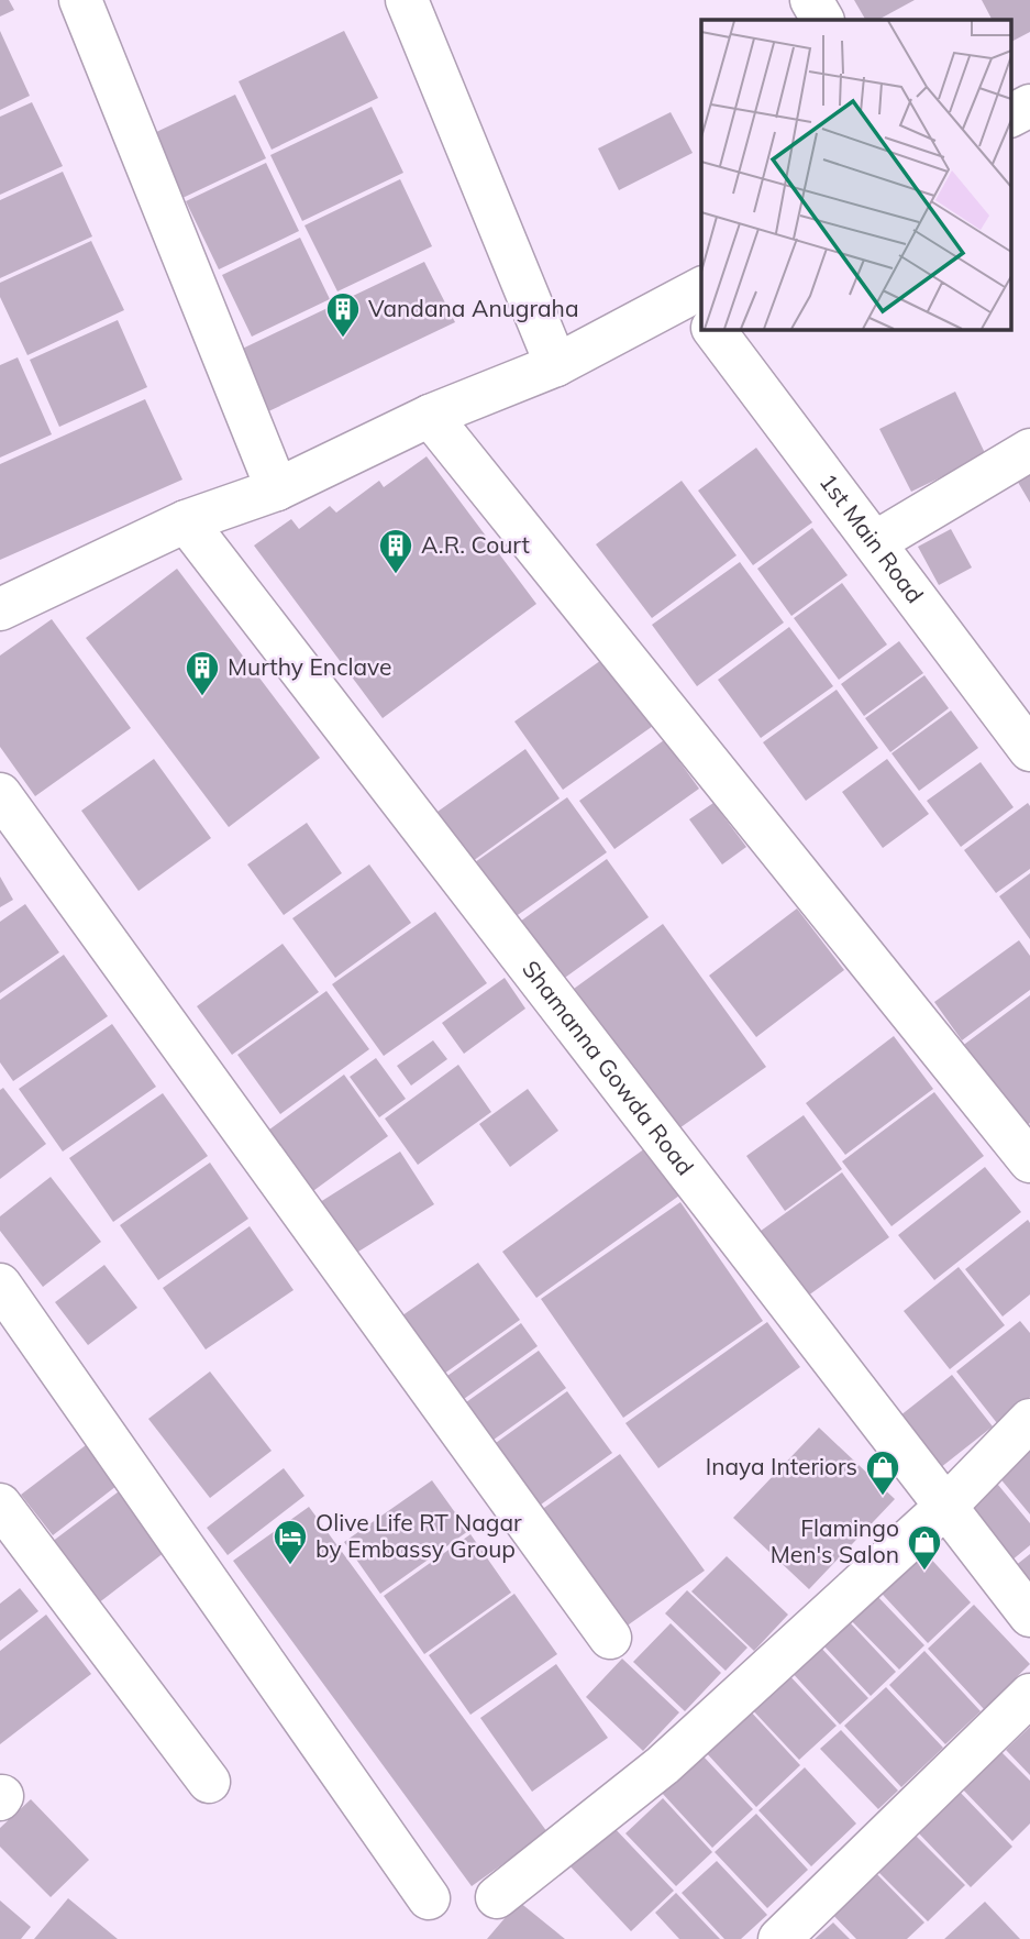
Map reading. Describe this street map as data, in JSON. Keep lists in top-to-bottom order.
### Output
{
  "streets": {
    "street": ["1st Main Road", "Shamanna Gowda Road"]
  },
  "places": {
    "building": ["Vandana Anugraha", "A.R. Court", "Murthy Enclave"],
    "shop": ["Inaya Interiors", "Flamingo Men's Salon"],
    "hotel": ["Olive Life RT Nagar by Embassy Group"]
  }
}
